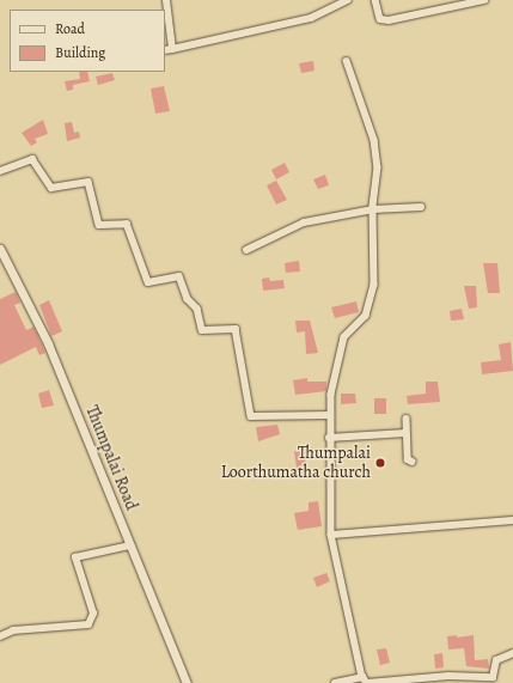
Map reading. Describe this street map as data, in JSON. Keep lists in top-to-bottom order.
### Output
{
  "streets": {
    "street": ["Thumpalai Road"]
  },
  "places": ["Thumpalai Loorthumatha church"],
  "legend": ["Road", "Building"]
}
